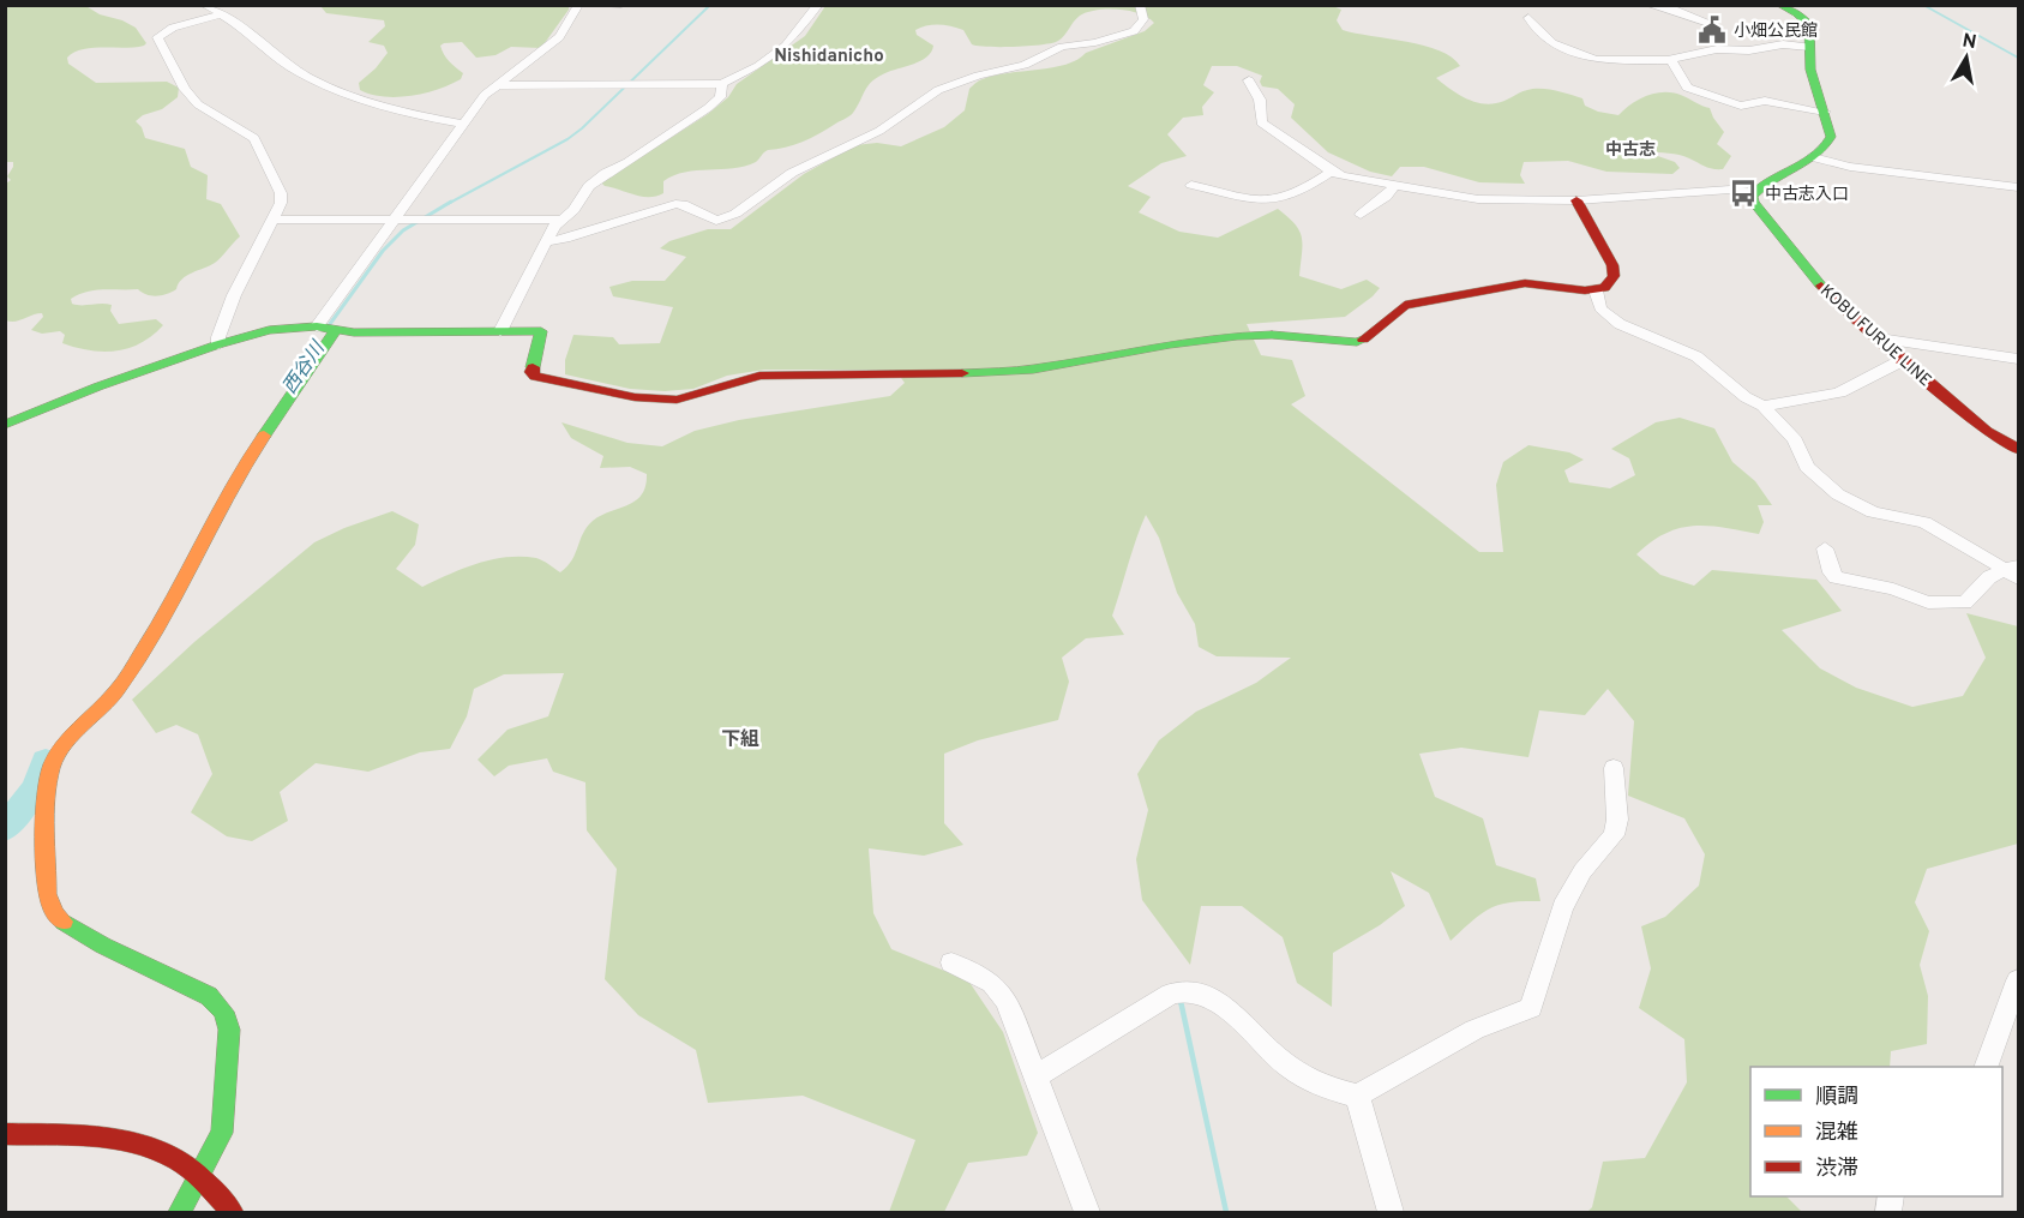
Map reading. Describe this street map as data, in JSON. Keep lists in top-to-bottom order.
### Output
{
  "streets": {
    "street": ["KOBU FURUE LINE"]
  },
  "districts": ["Nishidanicho", "中古志", "下組"],
  "water": ["西谷川"],
  "places": {
    "public building": ["小畑公民館"],
    "bus stop": ["中古志入口"]
  },
  "legend": ["順調", "混雑", "渋滞"],
  "north": "top"
}
